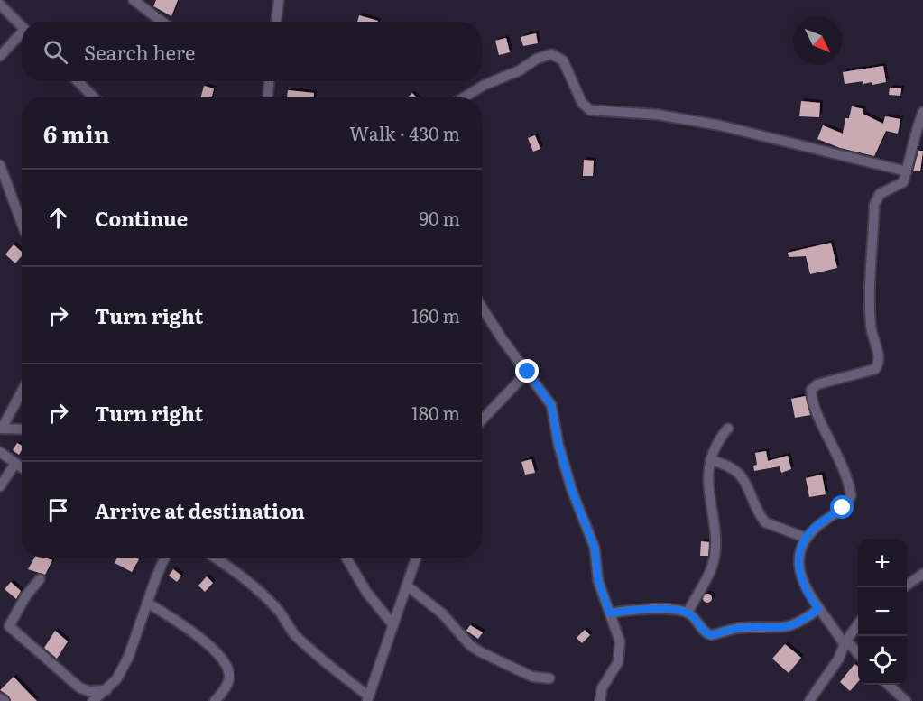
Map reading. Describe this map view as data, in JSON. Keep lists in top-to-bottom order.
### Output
{
  "north": "bottom right",
  "page": {
    "search": "Search here",
    "heading": ["6 min", "Walk · 430 m"],
    "list": [
      ["Continue", "90 m"],
      ["Turn right", "160 m"],
      ["Turn right", "180 m"],
      "Arrive at destination"
    ],
    "map_buttons": ["+", "−"]
  }
}
